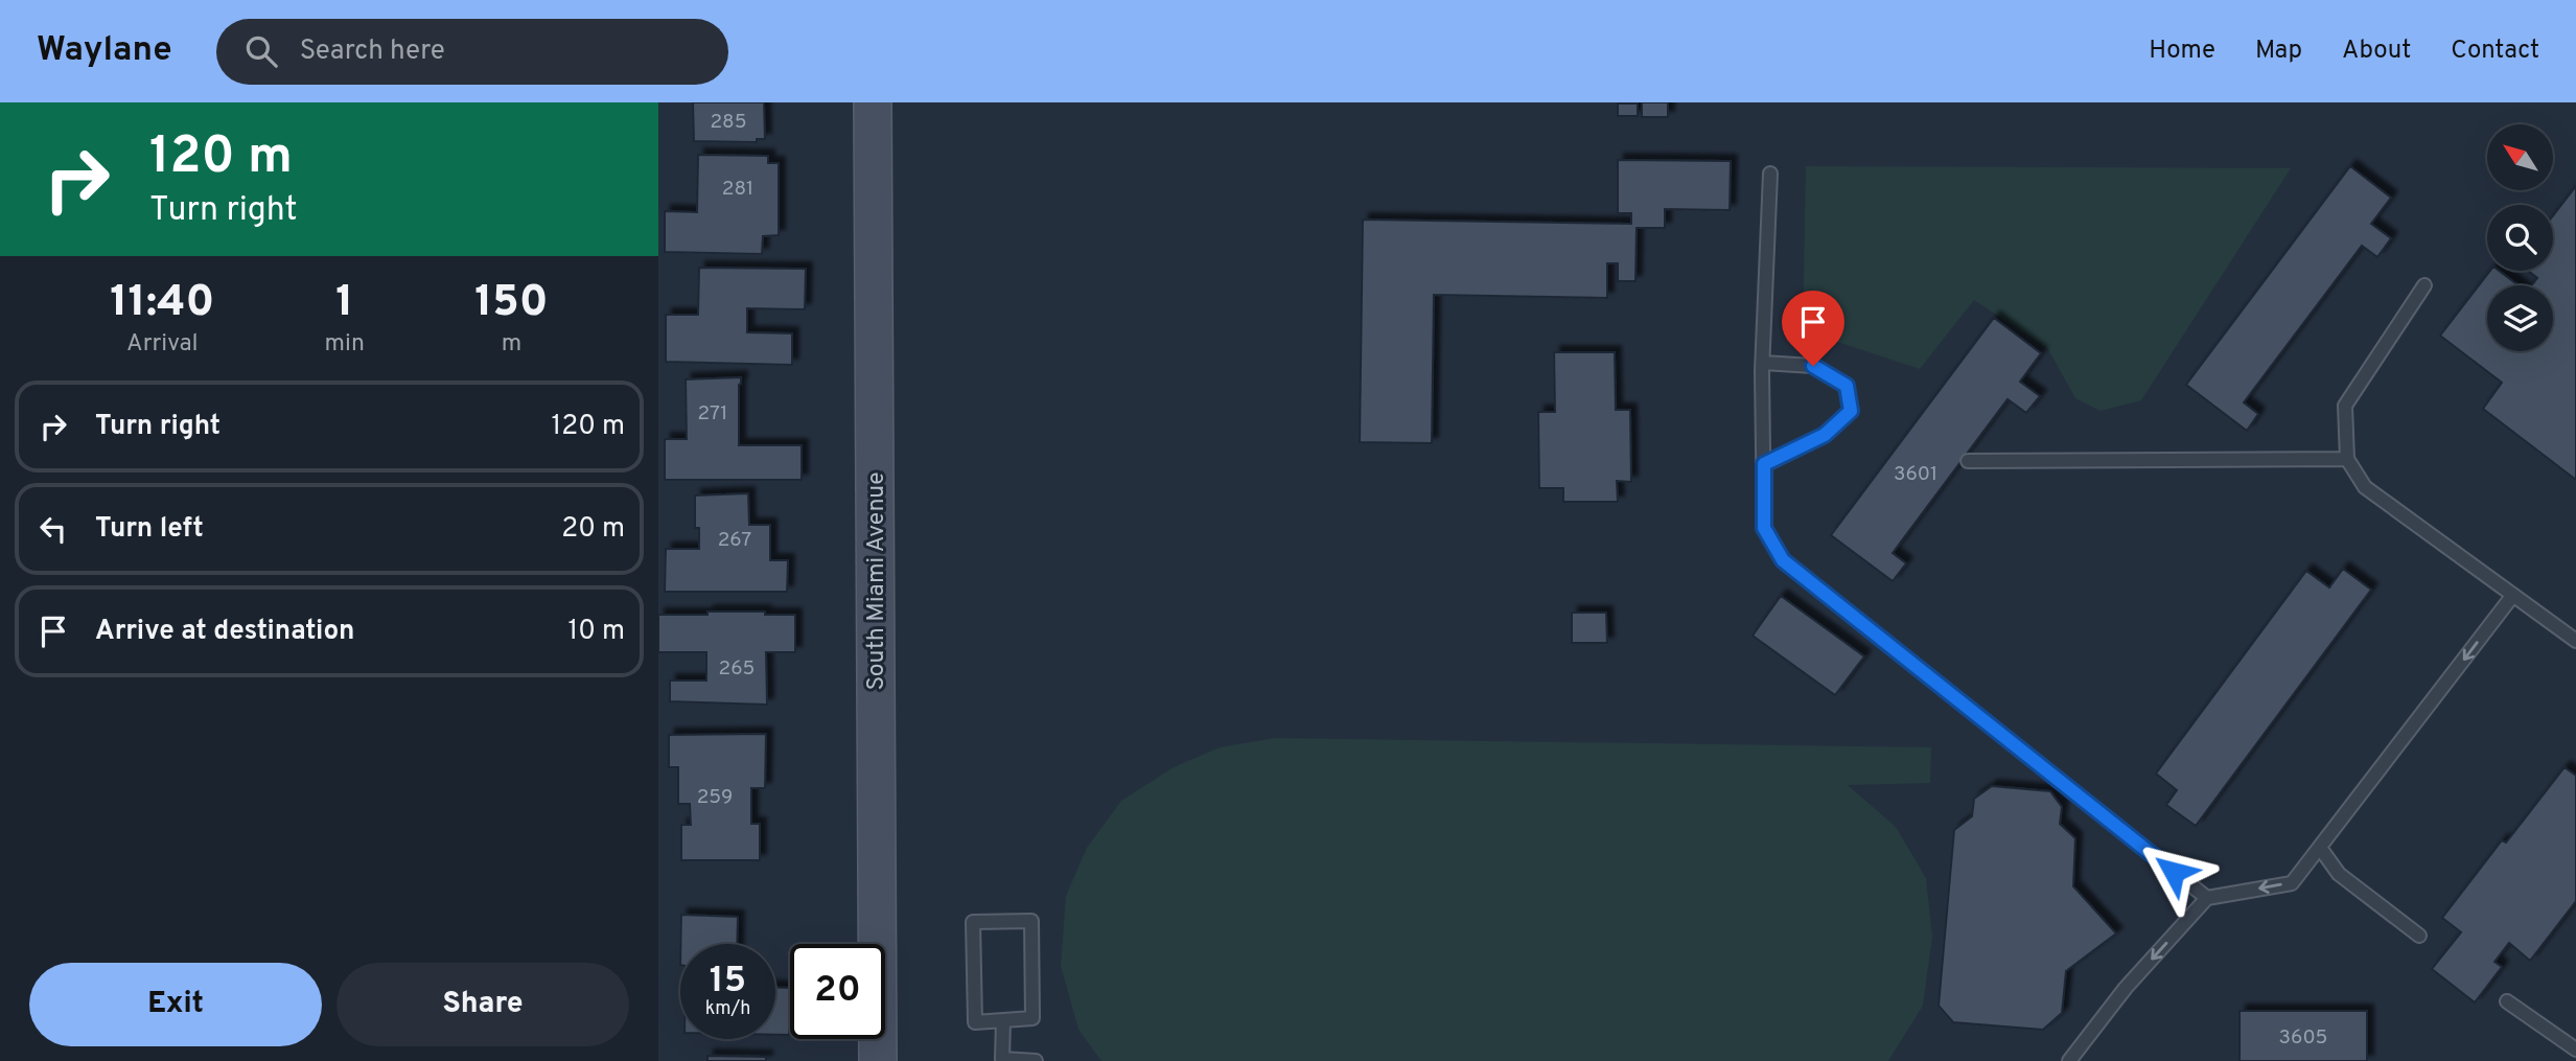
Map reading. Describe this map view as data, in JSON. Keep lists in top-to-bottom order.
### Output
{
  "streets": {
    "main road": ["South Miami Avenue"]
  },
  "house_numbers": [
    "285",
    "281",
    "271",
    "3601",
    "267",
    "265",
    "259",
    "3605"
  ],
  "north": "top left",
  "page": {
    "header": "Waylane",
    "search": "Search here",
    "nav": [
      "Home",
      "Map",
      "About",
      "Contact"
    ],
    "turn": ["120 m", "Turn right"],
    "eta": [
      "11:40",
      "Arrival",
      "1",
      "min",
      "150",
      "m"
    ],
    "list": [
      {
        "name": "Turn right",
        "value": "120 m"
      },
      {
        "name": "Turn left",
        "value": "20 m"
      },
      {
        "name": "Arrive at destination",
        "value": "10 m"
      }
    ],
    "speed": "15 km/h",
    "limit": "20",
    "buttons": ["Exit", "Share"]
  }
}
